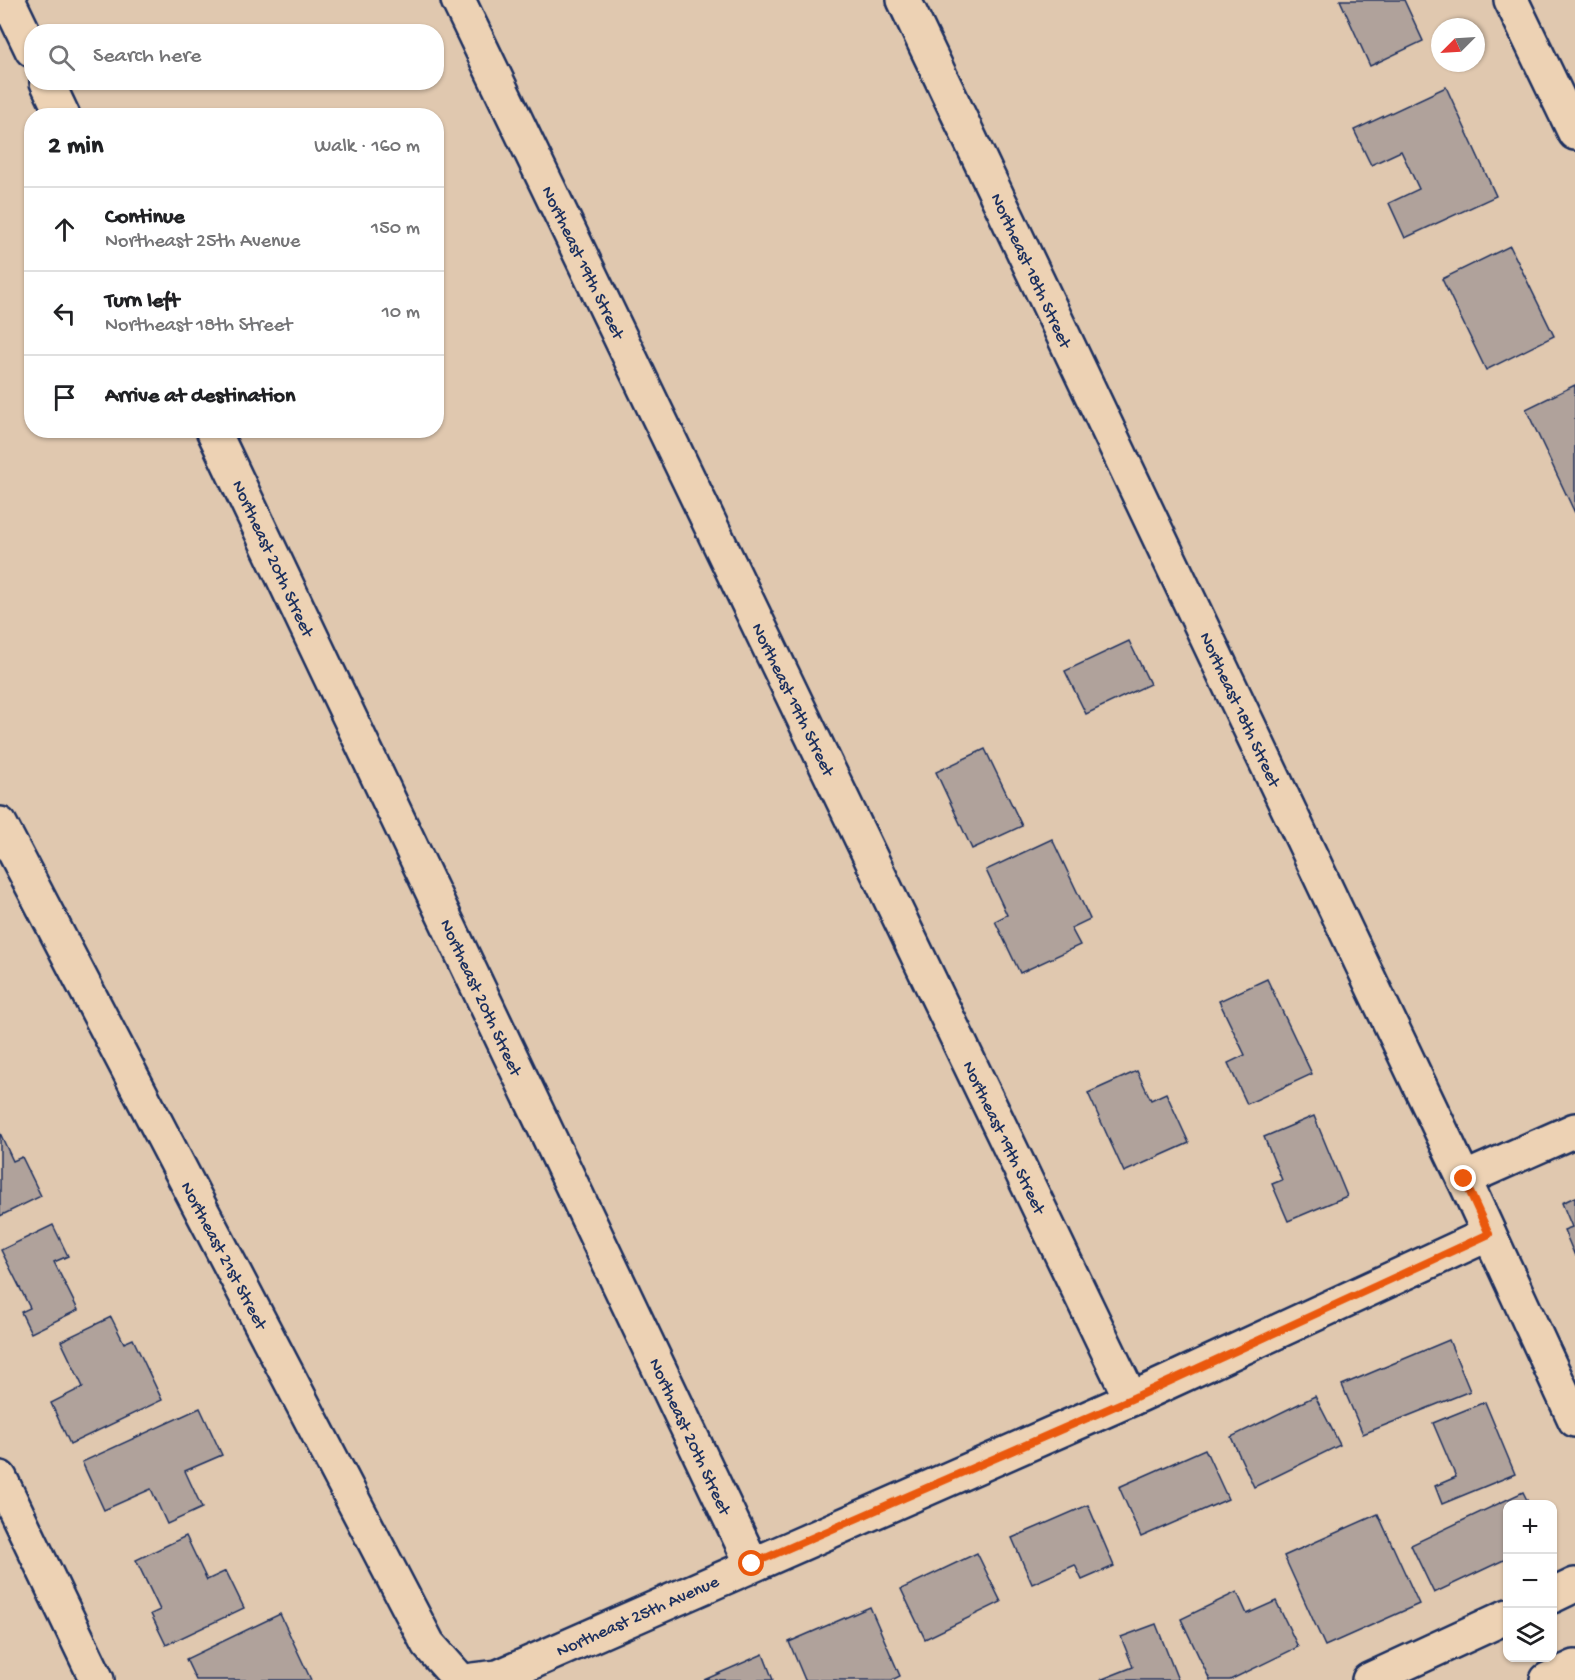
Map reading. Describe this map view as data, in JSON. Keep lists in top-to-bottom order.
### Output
{
  "streets": {
    "street": [
      "Northeast 19th Street",
      "Northeast 18th Street",
      "Northeast 20th Street",
      "Northeast 21st Street",
      "Northeast 25th Avenue"
    ]
  },
  "crossings": [
    ["Northeast 19th Street", "Northeast 25th Avenue"],
    ["Northeast 18th Street", "Northeast 25th Avenue"],
    ["Northeast 20th Street", "Northeast 25th Avenue"]
  ],
  "north": "bottom left",
  "page": {
    "search": "Search here",
    "heading": ["2 min", "Walk · 160 m"],
    "list": [
      ["Continue", "Northeast 25th Avenue", "150 m"],
      ["Turn left", "Northeast 18th Street", "10 m"],
      "Arrive at destination"
    ],
    "map_buttons": ["+", "−"]
  }
}
